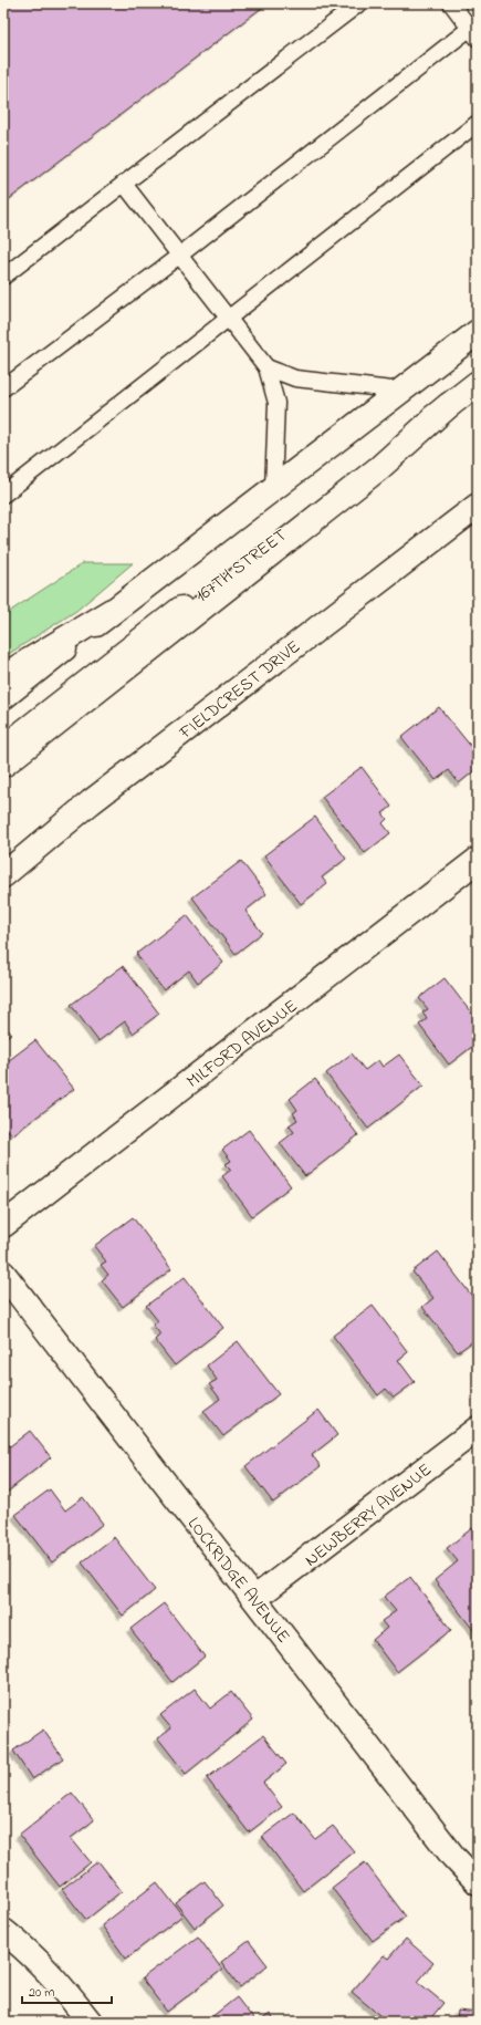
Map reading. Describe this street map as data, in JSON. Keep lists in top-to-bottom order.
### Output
{
  "streets": {
    "main road": [
      "167TH STREET",
      "FIELDCREST DRIVE",
      "MILFORD AVENUE",
      "NEWBERRY AVENUE",
      "LOCKRIDGE AVENUE"
    ]
  },
  "crossings": [
    ["NEWBERRY AVENUE", "LOCKRIDGE AVENUE"]
  ],
  "scale_bar": "20 m"
}
